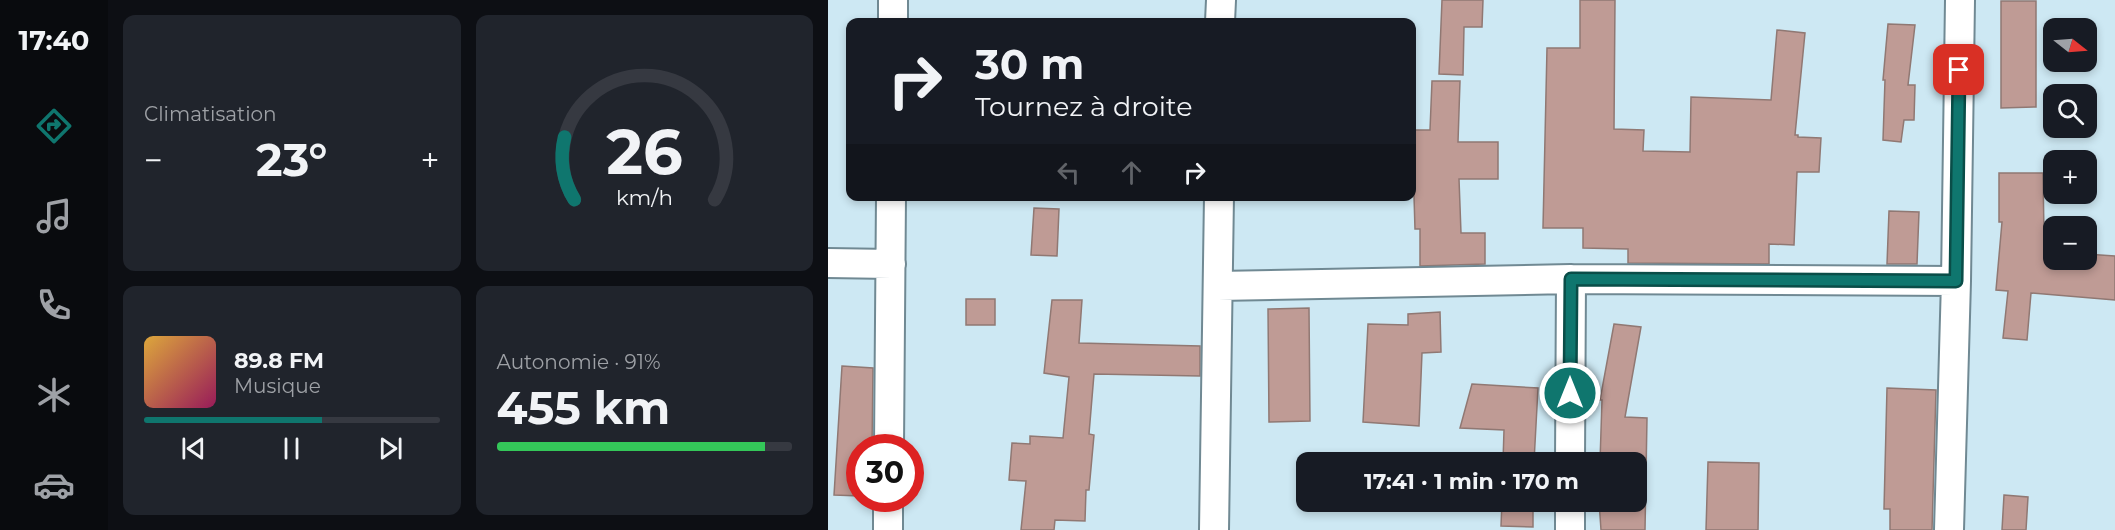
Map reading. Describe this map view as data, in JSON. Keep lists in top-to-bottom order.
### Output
{
  "north": "right",
  "page": {
    "tabs": "17:40",
    "tile": [
      "Climatisation",
      ["Autonomie · 91%", "455 km"]
    ],
    "map_buttons": ["+", "−"],
    "turn": ["30 m", "Tournez à droite"],
    "heat": ["−", "23°", "+"],
    "song": ["89.8 FM", "Musique"],
    "limit": "30",
    "trip": "17:41 · 1 min · 170 m",
    "gauge": ["26", "km/h"]
  }
}
